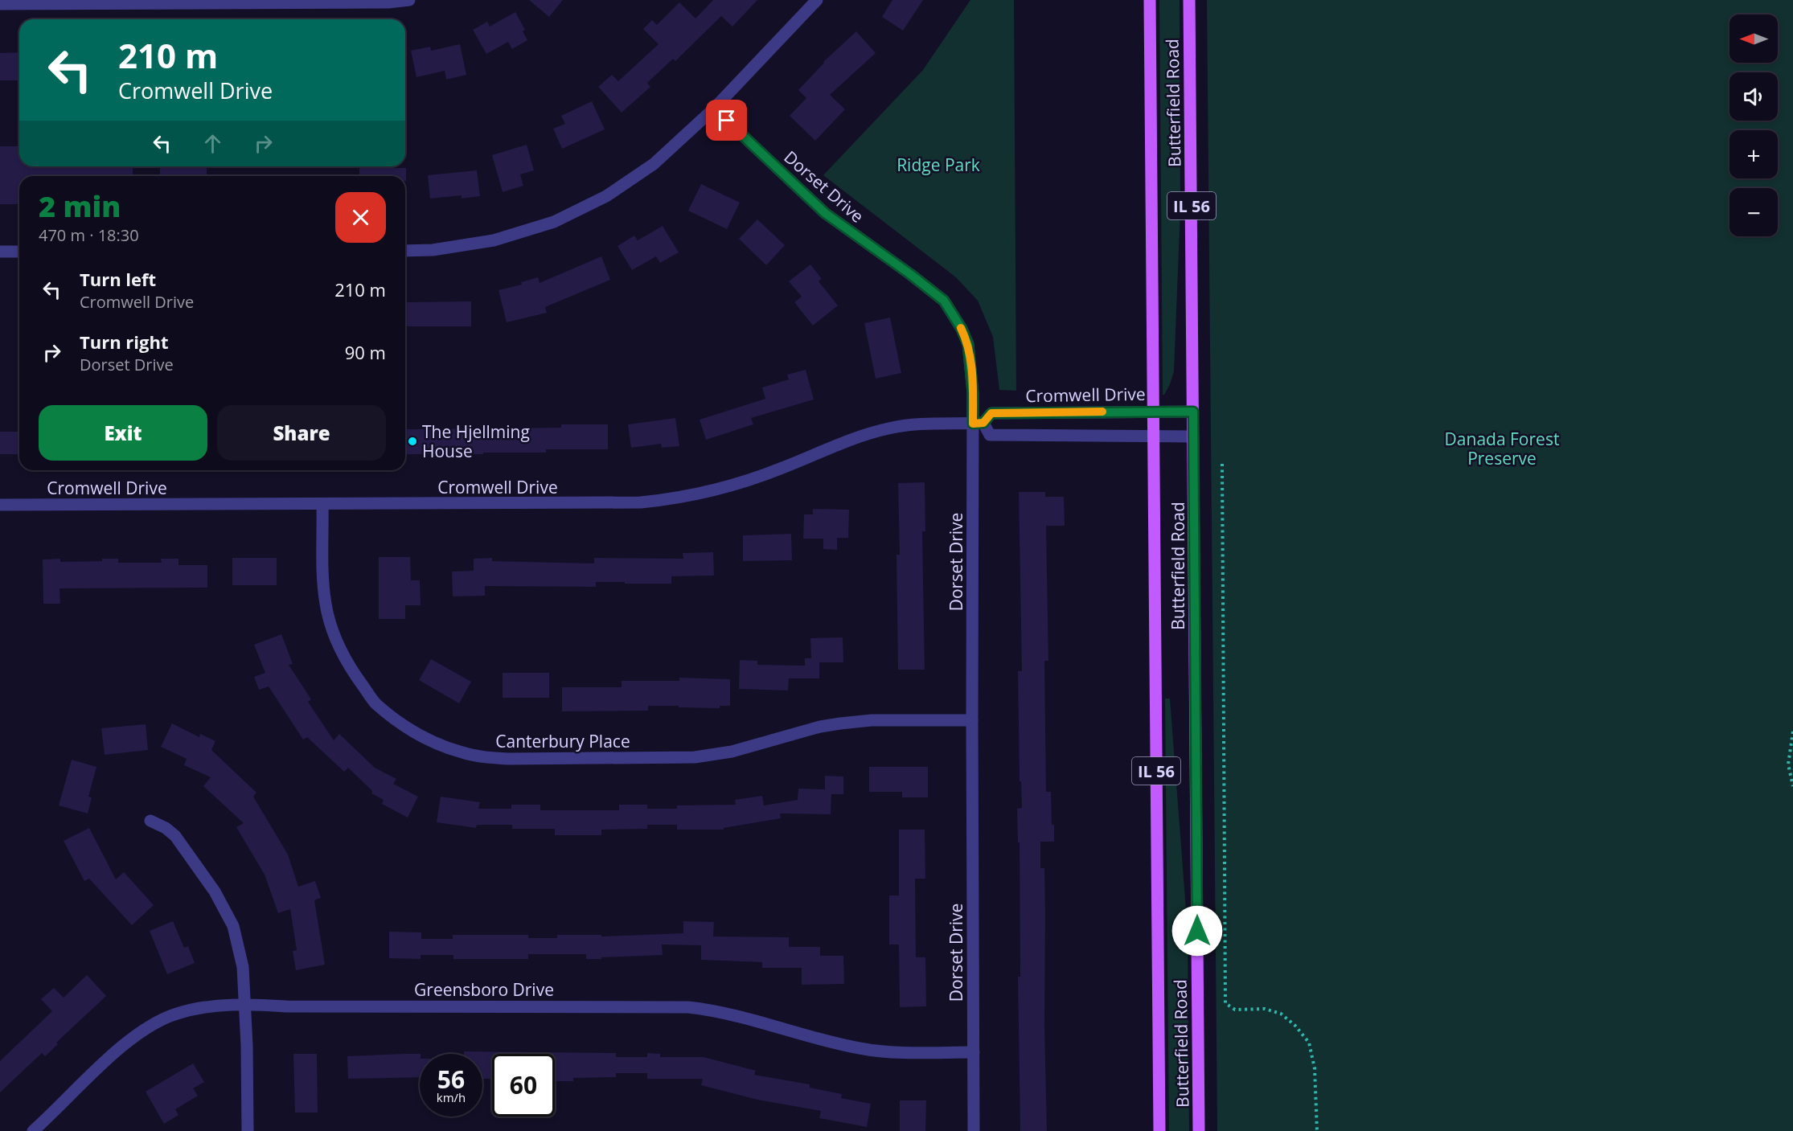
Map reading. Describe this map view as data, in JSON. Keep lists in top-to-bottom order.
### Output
{
  "streets": {
    "main road": ["Butterfield Road", "IL 56"],
    "street": [
      "Dorset Drive",
      "Cromwell Drive",
      "Canterbury Place",
      "Greensboro Drive"
    ]
  },
  "crossings": [
    ["Butterfield Road", "Cromwell Drive"],
    ["Dorset Drive", "Cromwell Drive"],
    ["Dorset Drive", "Canterbury Place"],
    ["Dorset Drive", "Greensboro Drive"],
    ["Cromwell Drive", "Canterbury Place"]
  ],
  "parks": ["Ridge Park", "Danada Forest Preserve"],
  "places": ["The Hjellming House"],
  "north": "left",
  "page": {
    "map_buttons": ["+", "−"],
    "turn": ["210 m", "Cromwell Drive"],
    "heading": ["2 min", "470 m · 18:30"],
    "list": [
      {
        "name": "Turn left",
        "note": "Cromwell Drive",
        "value": "210 m"
      },
      {
        "name": "Turn right",
        "note": "Dorset Drive",
        "value": "90 m"
      }
    ],
    "buttons": ["Exit", "Share"],
    "speed": "56 km/h",
    "limit": "60"
  }
}
